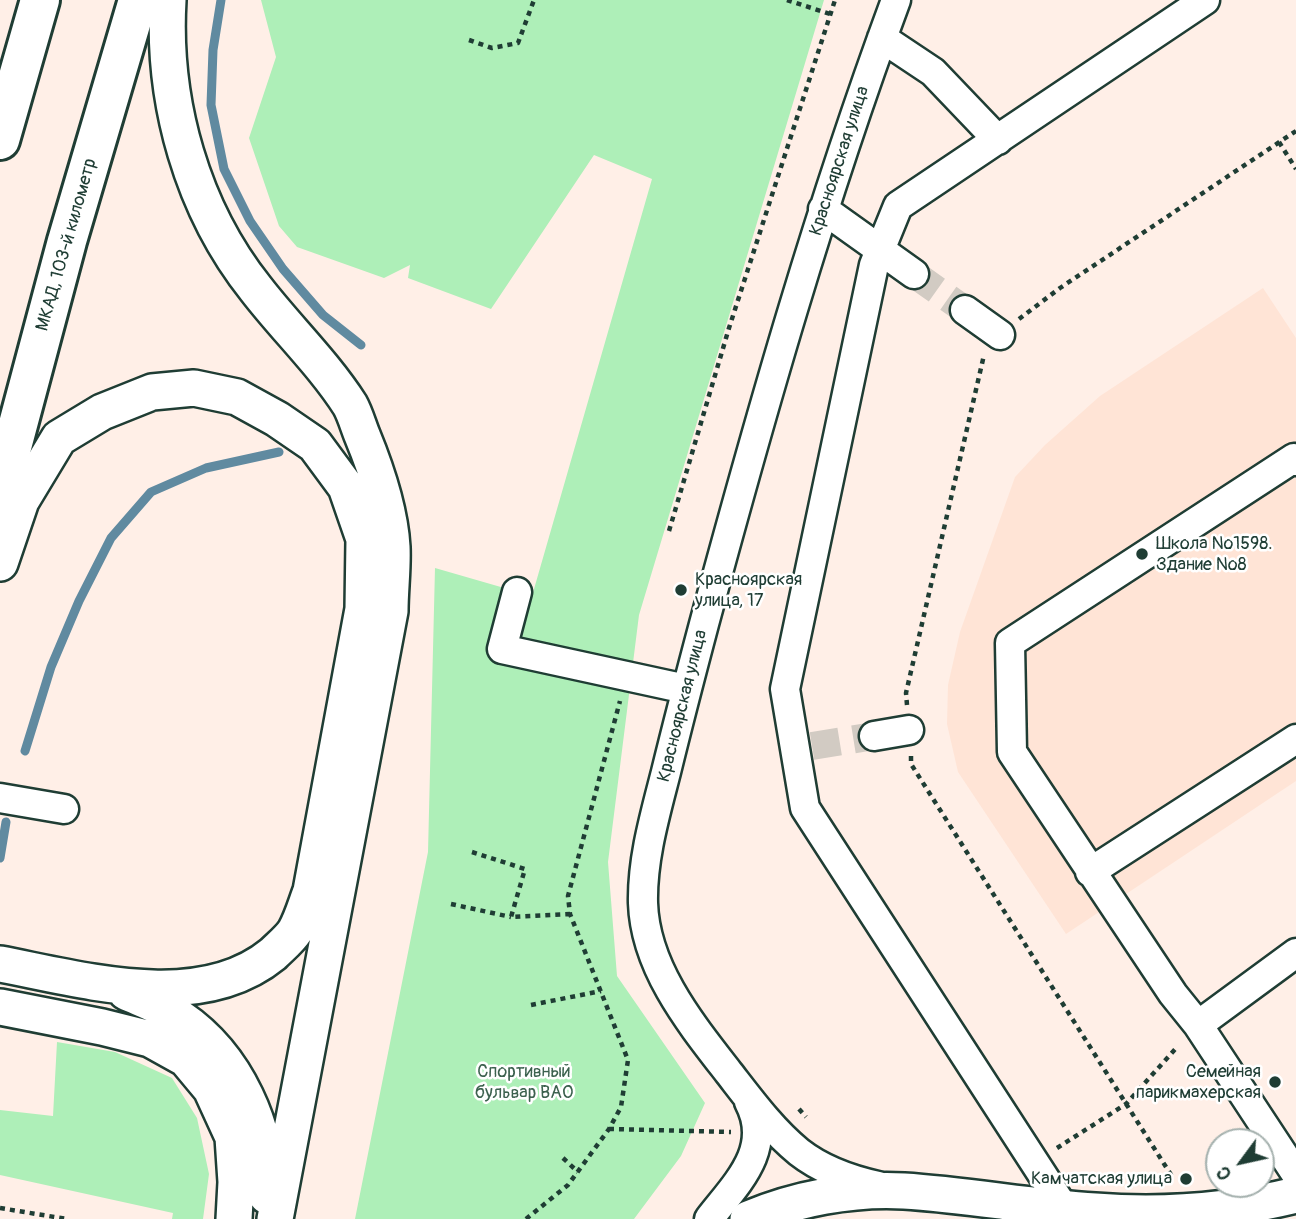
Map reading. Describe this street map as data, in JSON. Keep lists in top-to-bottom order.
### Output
{
  "streets": {
    "highway": ["МКАД, 103-й километр"],
    "street": ["Красноярская улица"]
  },
  "parks": ["Спортивный бульвар ВАО"],
  "places": [
    "Школа №1598. Здание №8",
    "Красноярская улица, 17",
    "Семейная парикмахерская",
    "Камчатская улица"
  ],
  "north": "bottom left"
}
